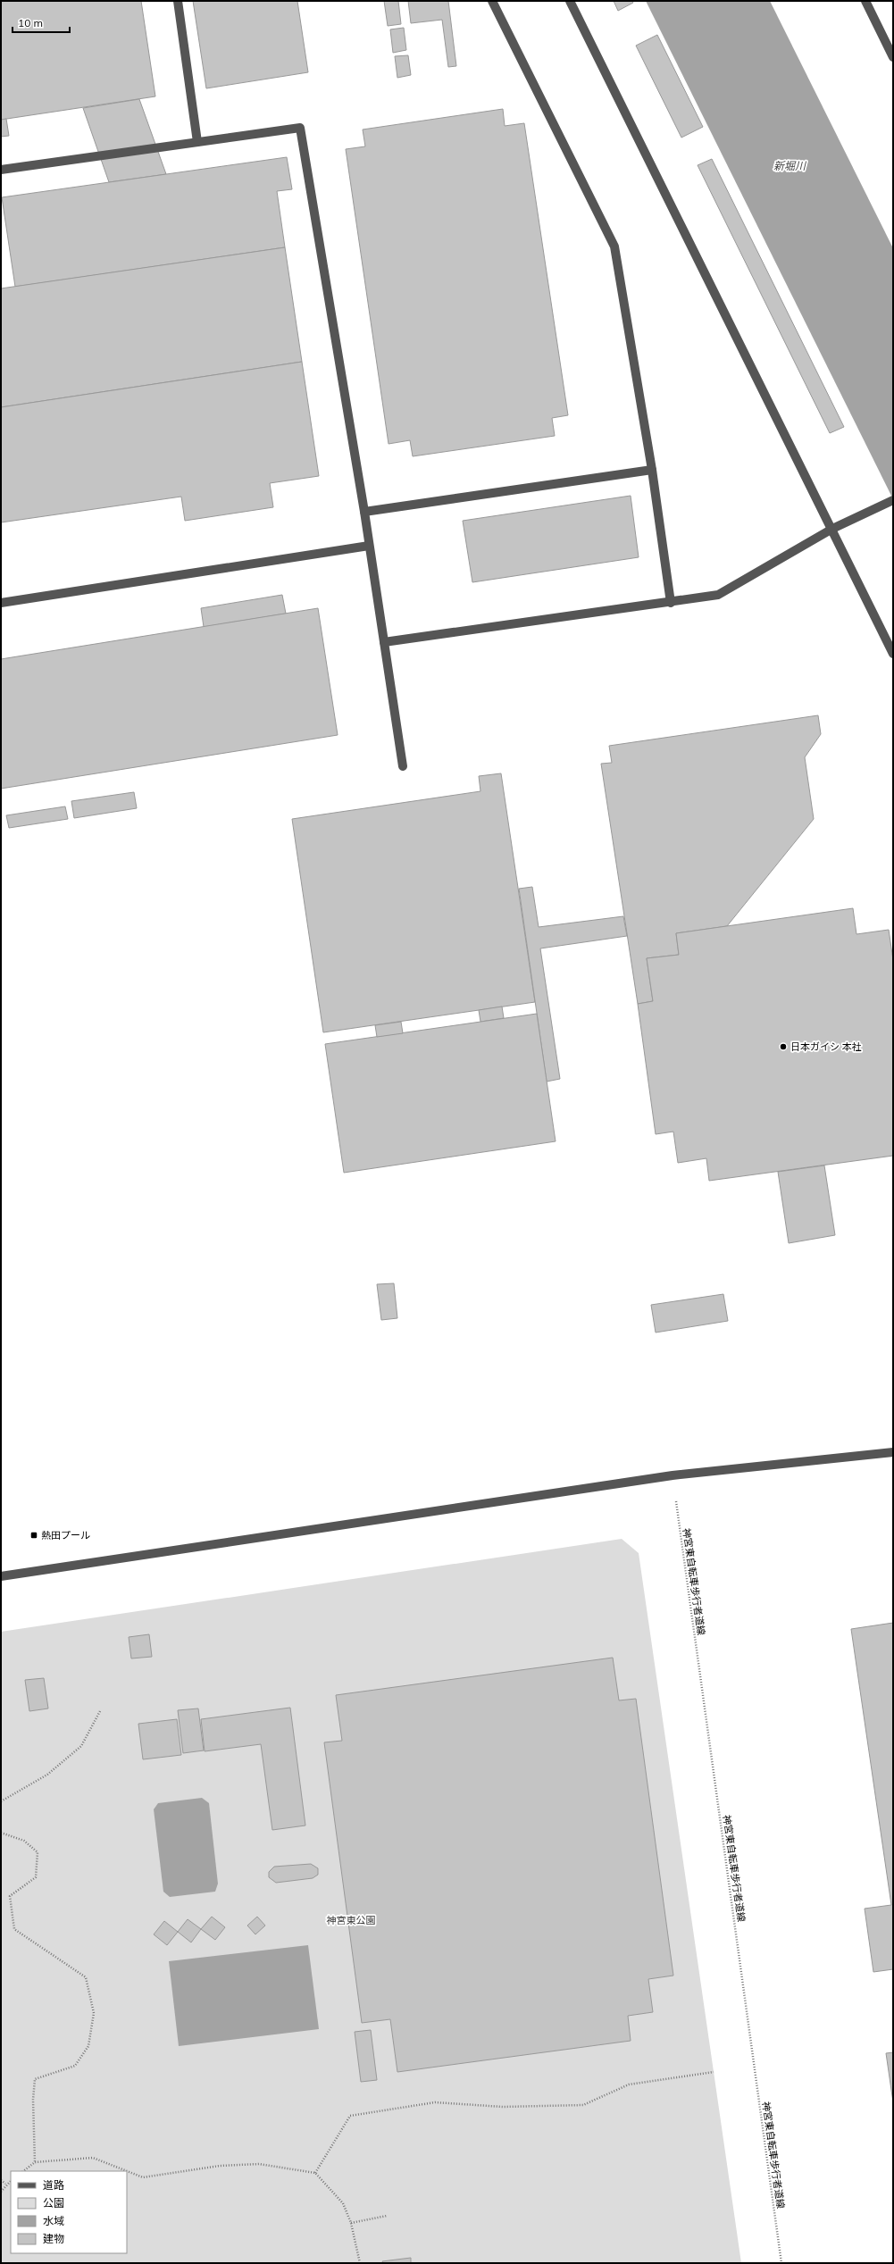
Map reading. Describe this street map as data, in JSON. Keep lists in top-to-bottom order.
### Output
{
  "streets": {
    "path": ["神宮東自転車歩行者道線"]
  },
  "water": ["新堀川"],
  "parks": ["神宮東公園"],
  "places": {
    "other": ["日本ガイシ 本社"],
    "transit": ["熱田プール"]
  },
  "legend": [
    "道路",
    "公園",
    "水域",
    "建物"
  ],
  "scale_bar": "10 m"
}
